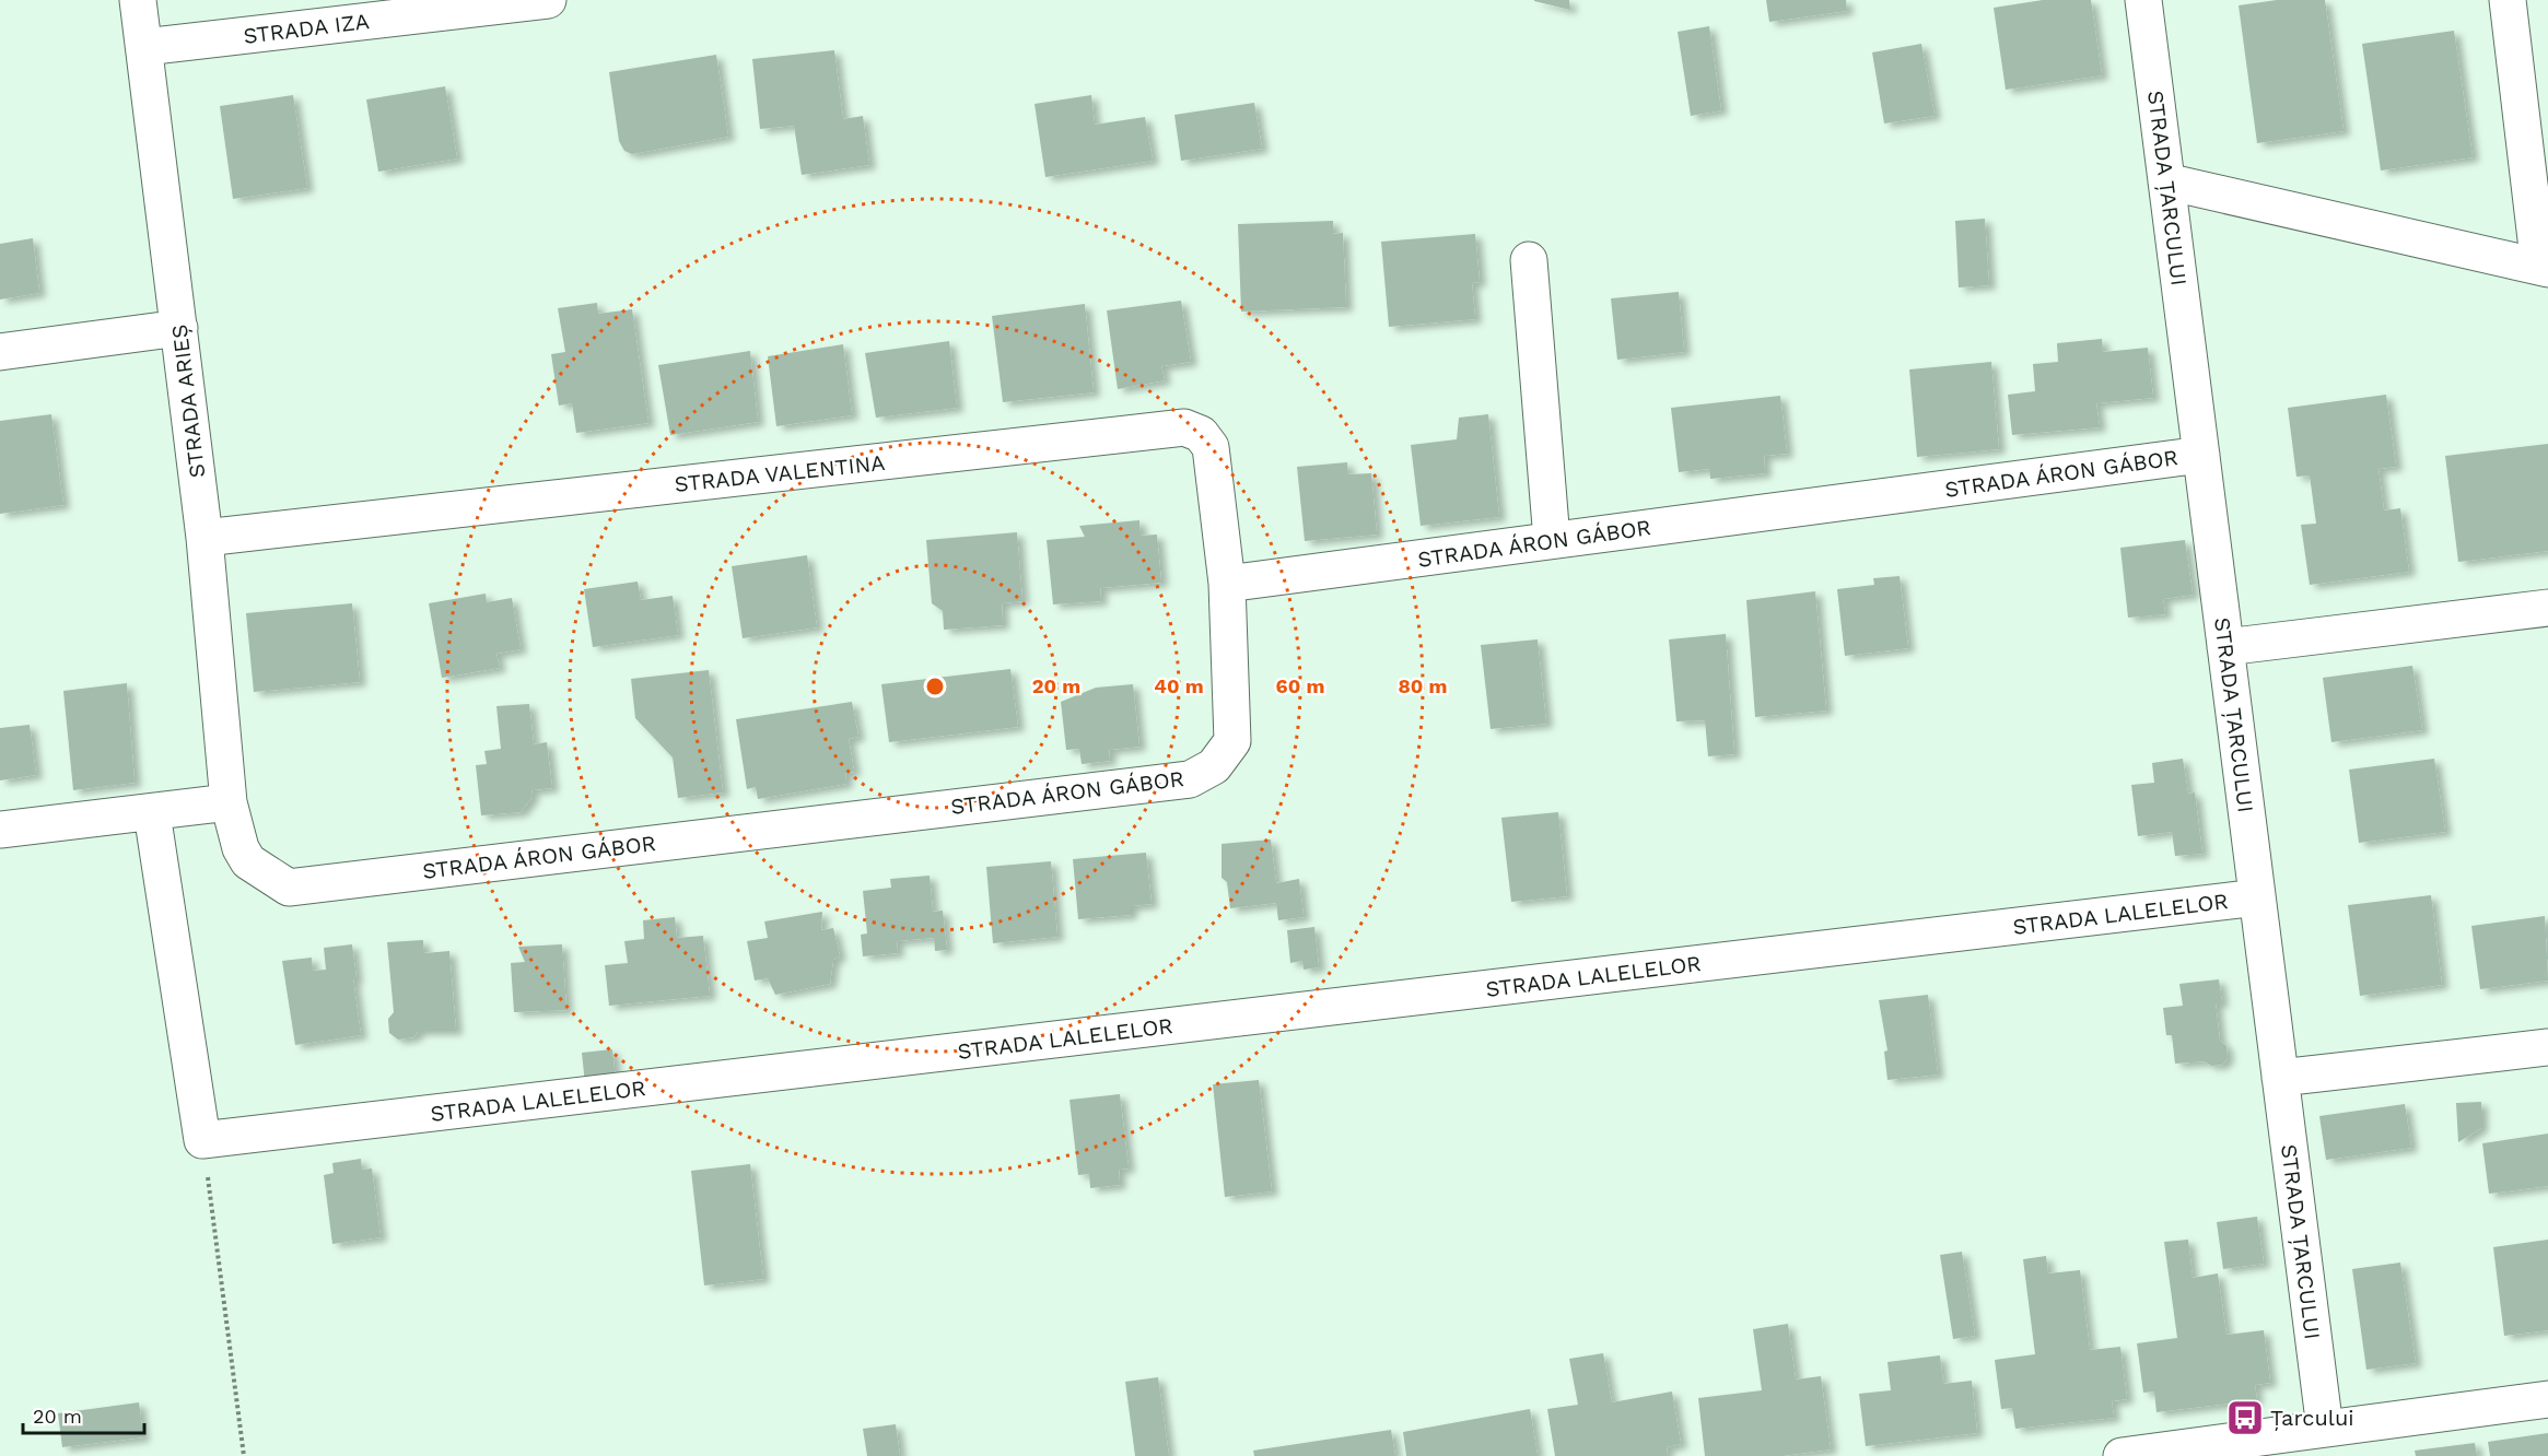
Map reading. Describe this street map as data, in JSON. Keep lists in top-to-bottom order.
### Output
{
  "streets": {
    "street": [
      "STRADA IZA",
      "STRADA ȚARCULUI",
      "STRADA ARIEȘ",
      "STRADA VALENTINA",
      "STRADA ÁRON GÁBOR",
      "STRADA LALELELOR"
    ]
  },
  "crossings": [
    ["STRADA IZA", "STRADA ARIEȘ"],
    ["STRADA ȚARCULUI", "STRADA ÁRON GÁBOR"],
    ["STRADA ȚARCULUI", "STRADA LALELELOR"],
    ["STRADA ARIEȘ", "STRADA VALENTINA"],
    ["STRADA ARIEȘ", "STRADA ÁRON GÁBOR"],
    ["STRADA VALENTINA", "STRADA ÁRON GÁBOR"]
  ],
  "places": {
    "bus stop": ["Țarcului"]
  },
  "scale_bar": "20 m",
  "rings": [
    "20 m",
    "40 m",
    "60 m",
    "80 m"
  ]
}
